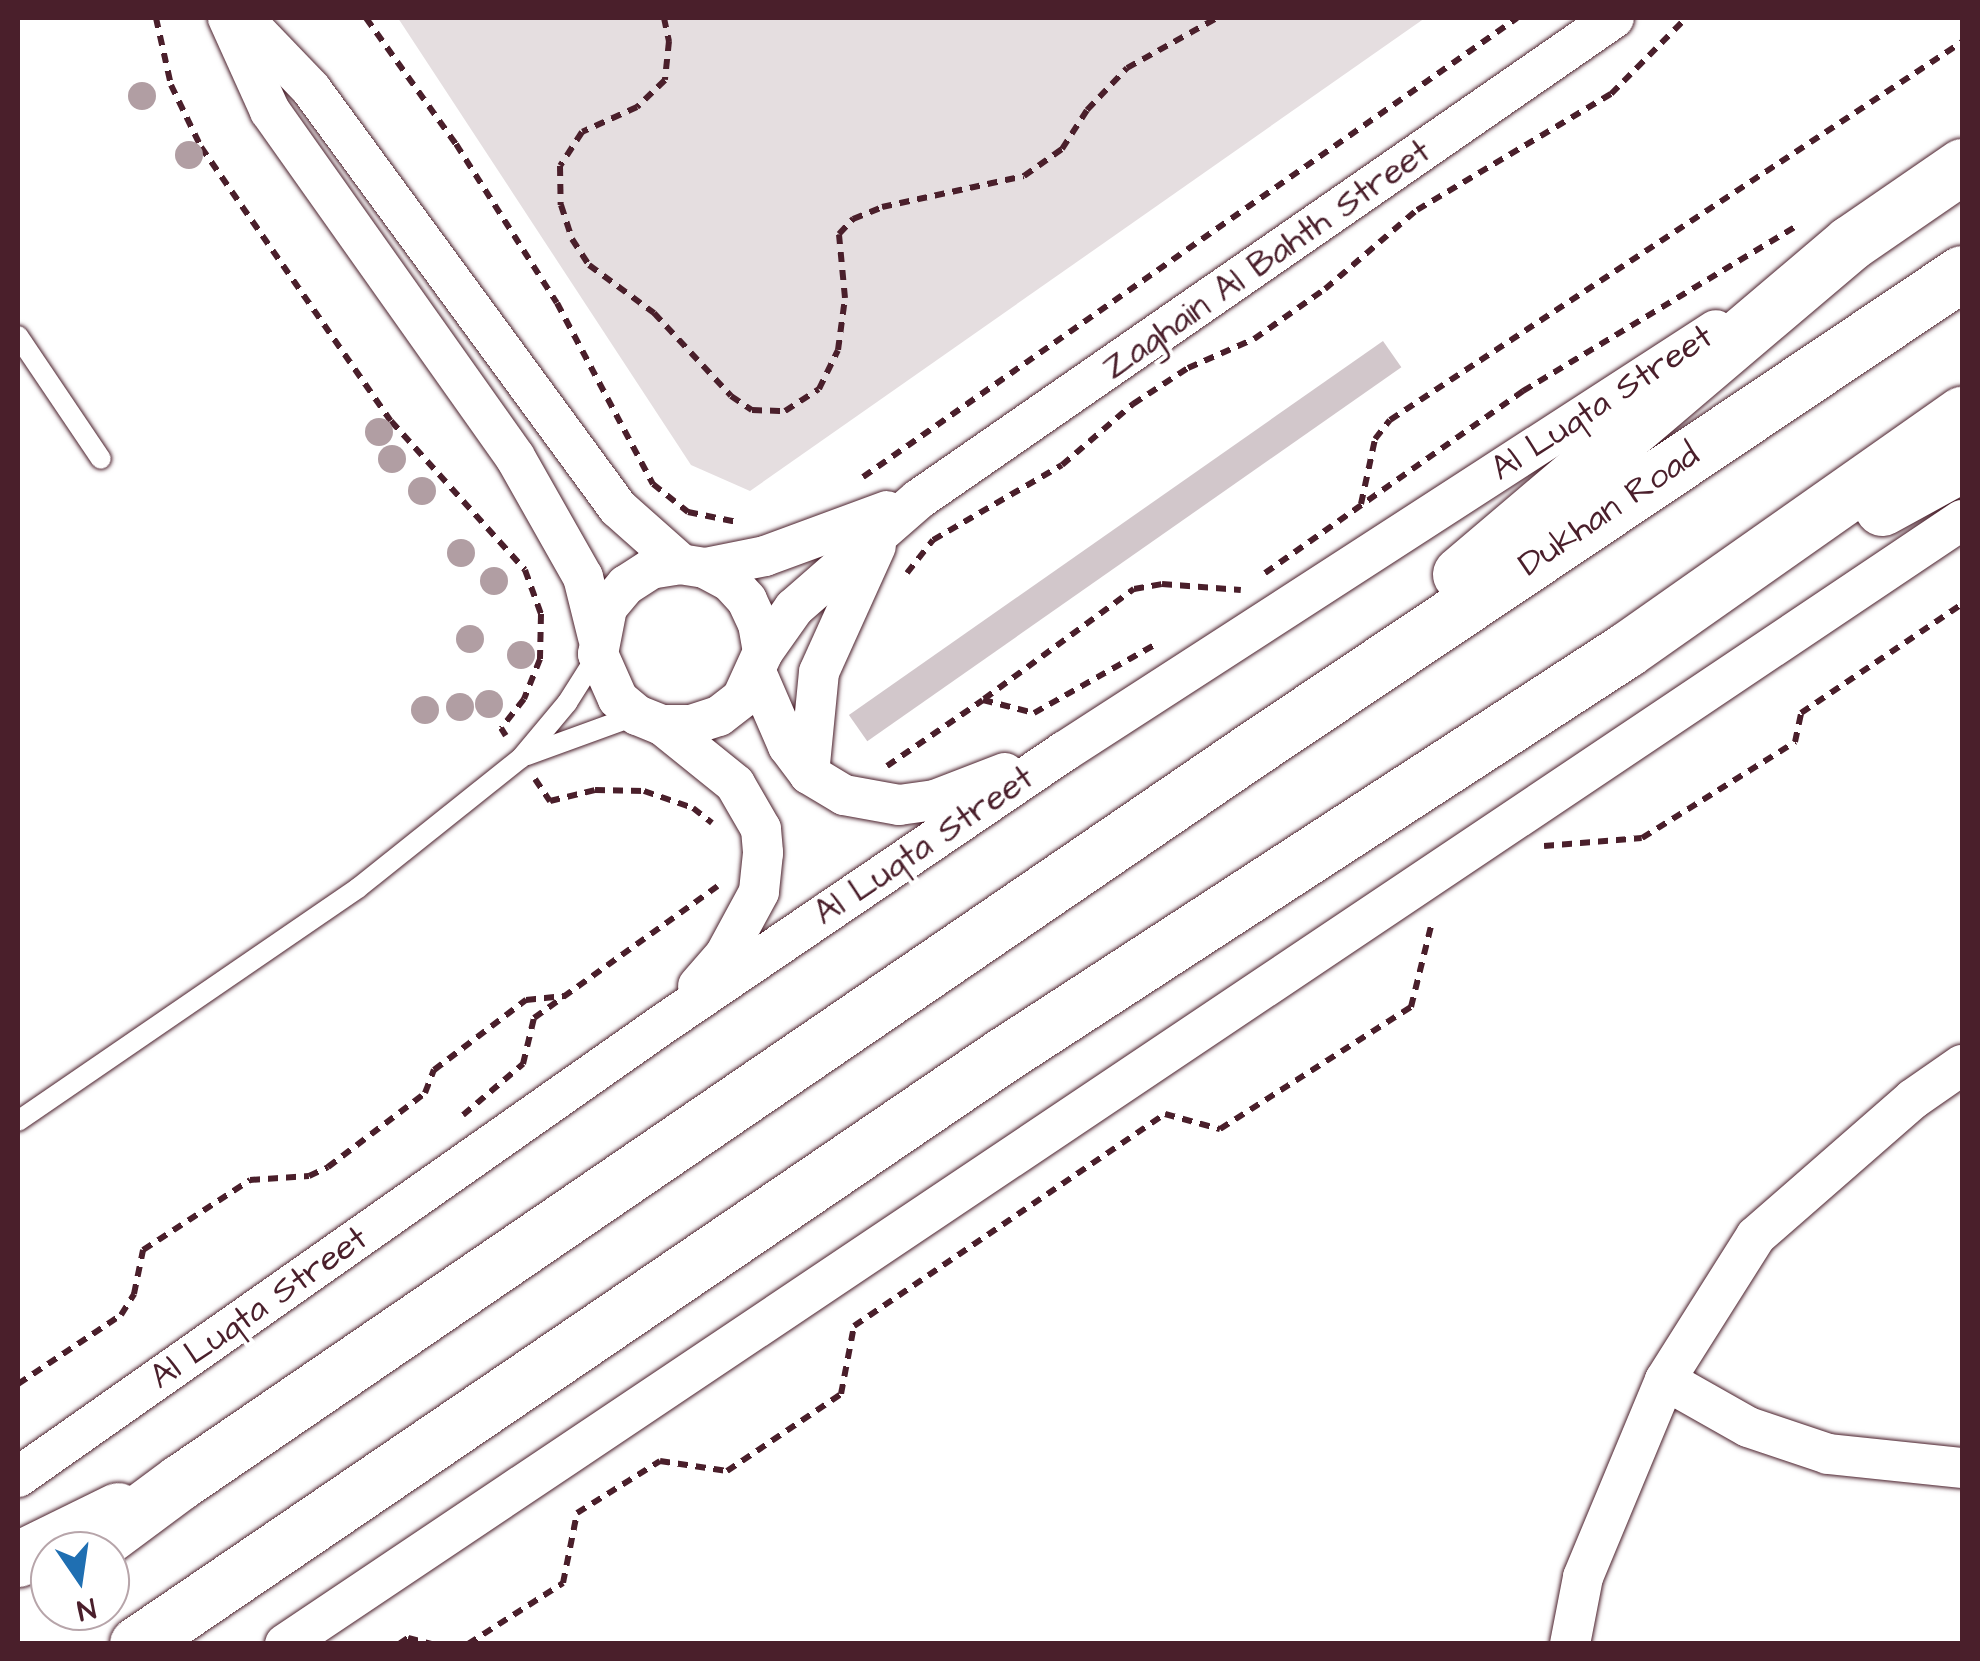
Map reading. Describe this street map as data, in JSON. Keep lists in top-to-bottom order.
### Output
{
  "streets": {
    "main road": ["Dukhan Road"],
    "street": ["Zaghain Al Bahth Street", "Al Luqta Street"]
  },
  "north": "bottom"
}
